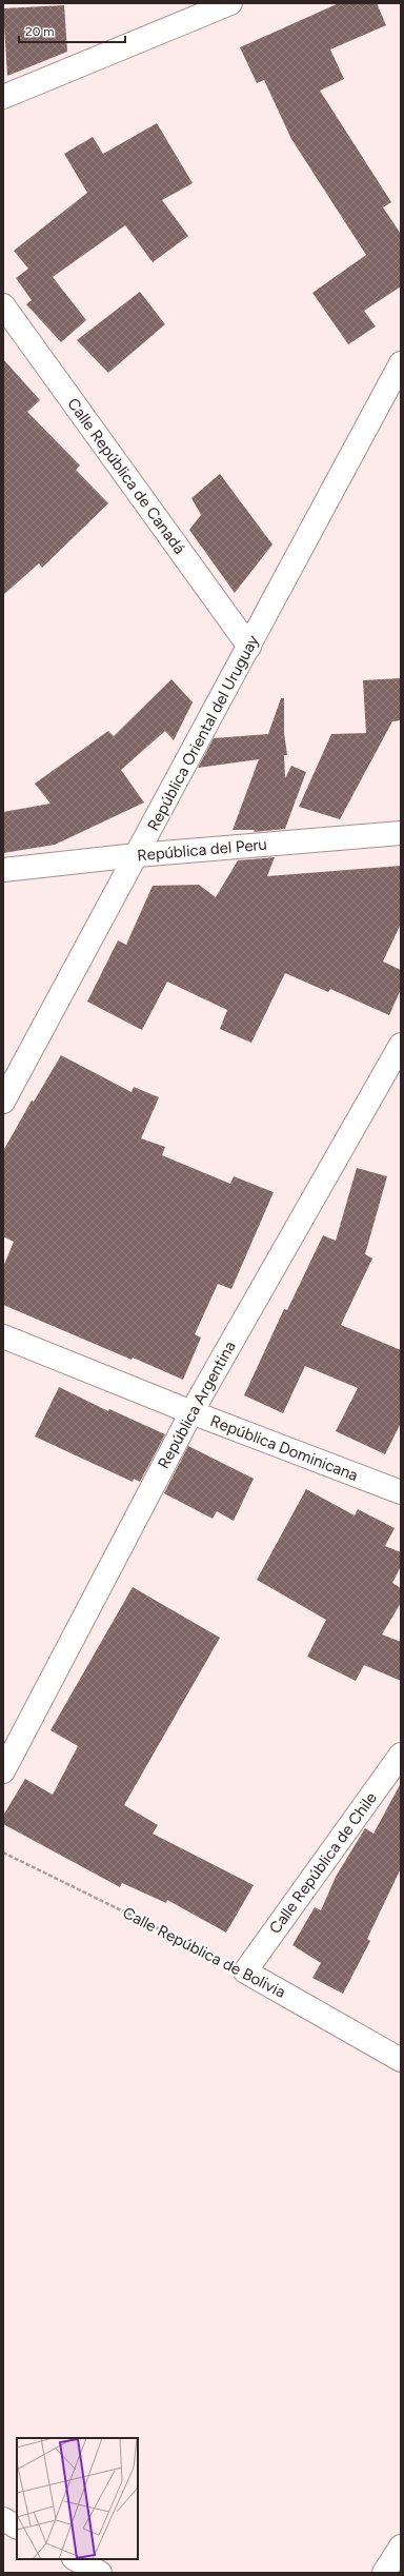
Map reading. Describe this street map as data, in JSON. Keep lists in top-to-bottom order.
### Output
{
  "streets": {
    "street": [
      "Calle República de Canadá",
      "República Oriental del Uruguay",
      "República del Peru",
      "República Argentina",
      "República Dominicana",
      "Calle República de Chile",
      "Calle República de Bolivia"
    ]
  },
  "crossings": [
    ["Calle República de Canadá", "República Oriental del Uruguay"],
    ["República Oriental del Uruguay", "República del Peru"],
    ["República Argentina", "República Dominicana"],
    ["Calle República de Chile", "Calle República de Bolivia"]
  ],
  "scale_bar": "20 m"
}
